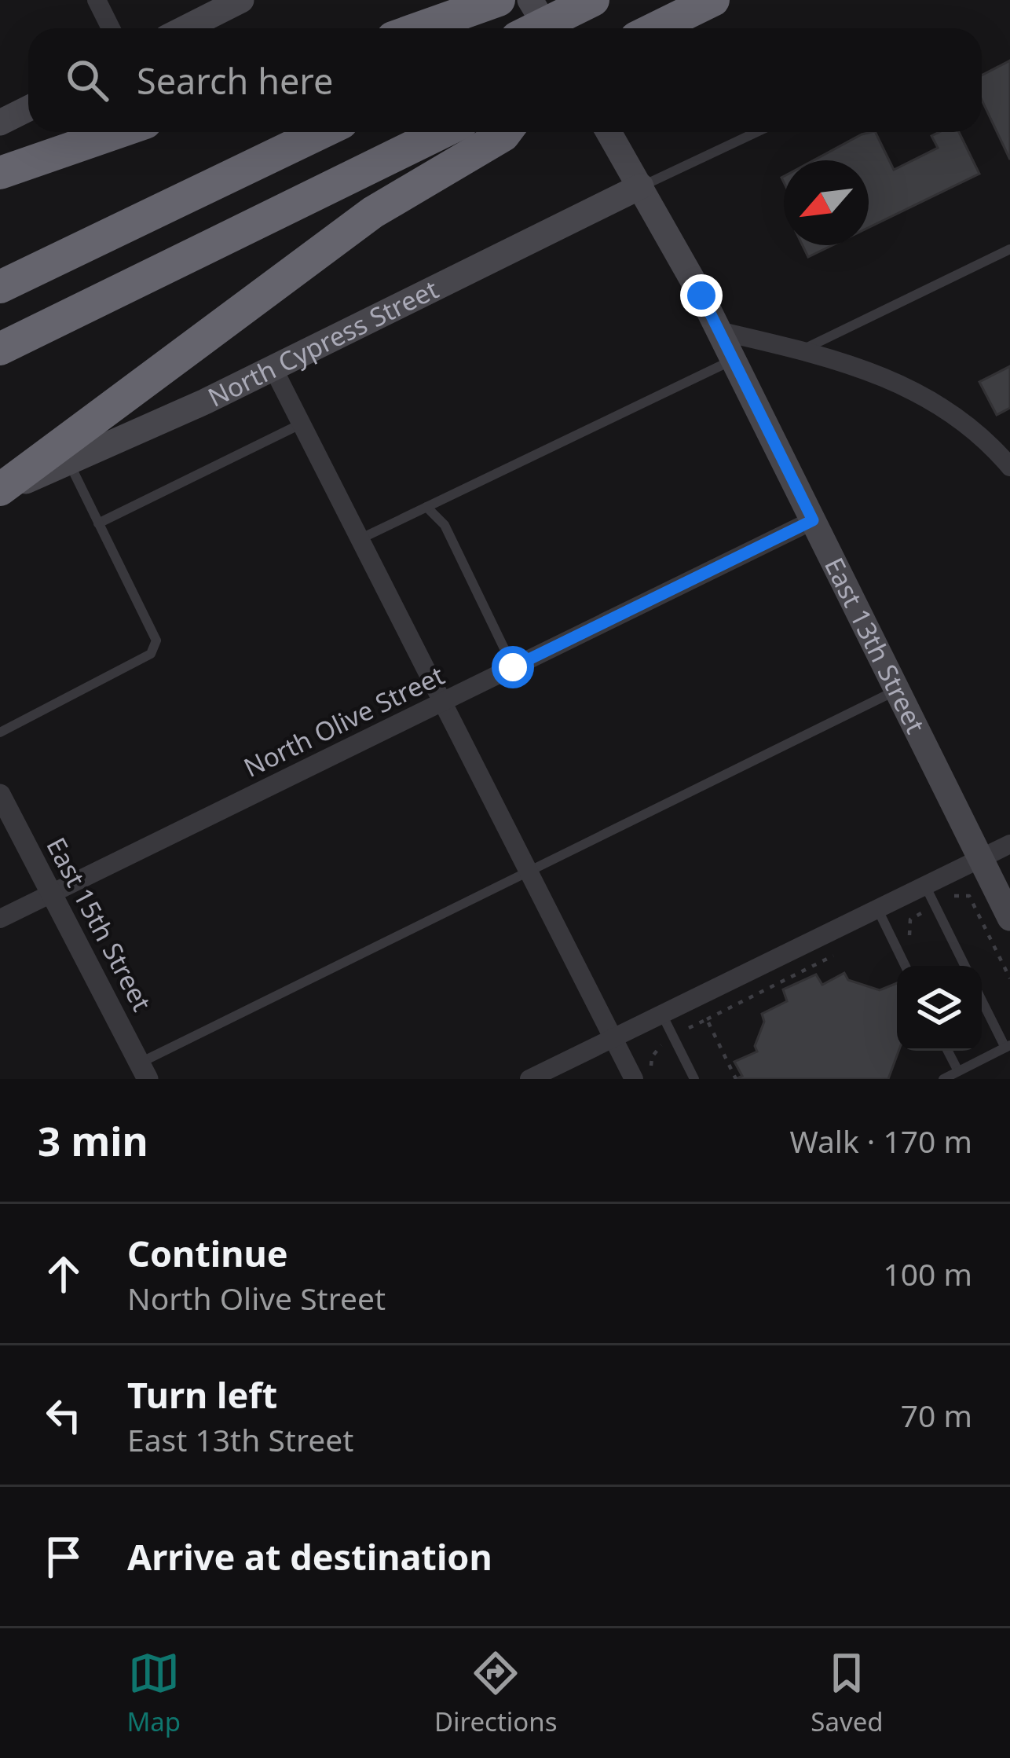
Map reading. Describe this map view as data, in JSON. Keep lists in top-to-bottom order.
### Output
{
  "streets": {
    "main road": ["North Cypress Street", "East 13th Street"],
    "street": ["North Olive Street", "East 15th Street"]
  },
  "crossings": [
    ["North Cypress Street", "East 13th Street"],
    ["East 13th Street", "North Olive Street"],
    ["North Olive Street", "East 15th Street"]
  ],
  "north": "bottom left",
  "page": {
    "search": "Search here",
    "heading": ["3 min", "Walk · 170 m"],
    "list": [
      ["Continue", "North Olive Street", "100 m"],
      ["Turn left", "East 13th Street", "70 m"],
      "Arrive at destination"
    ],
    "nav": ["Map", "Directions", "Saved"]
  }
}
